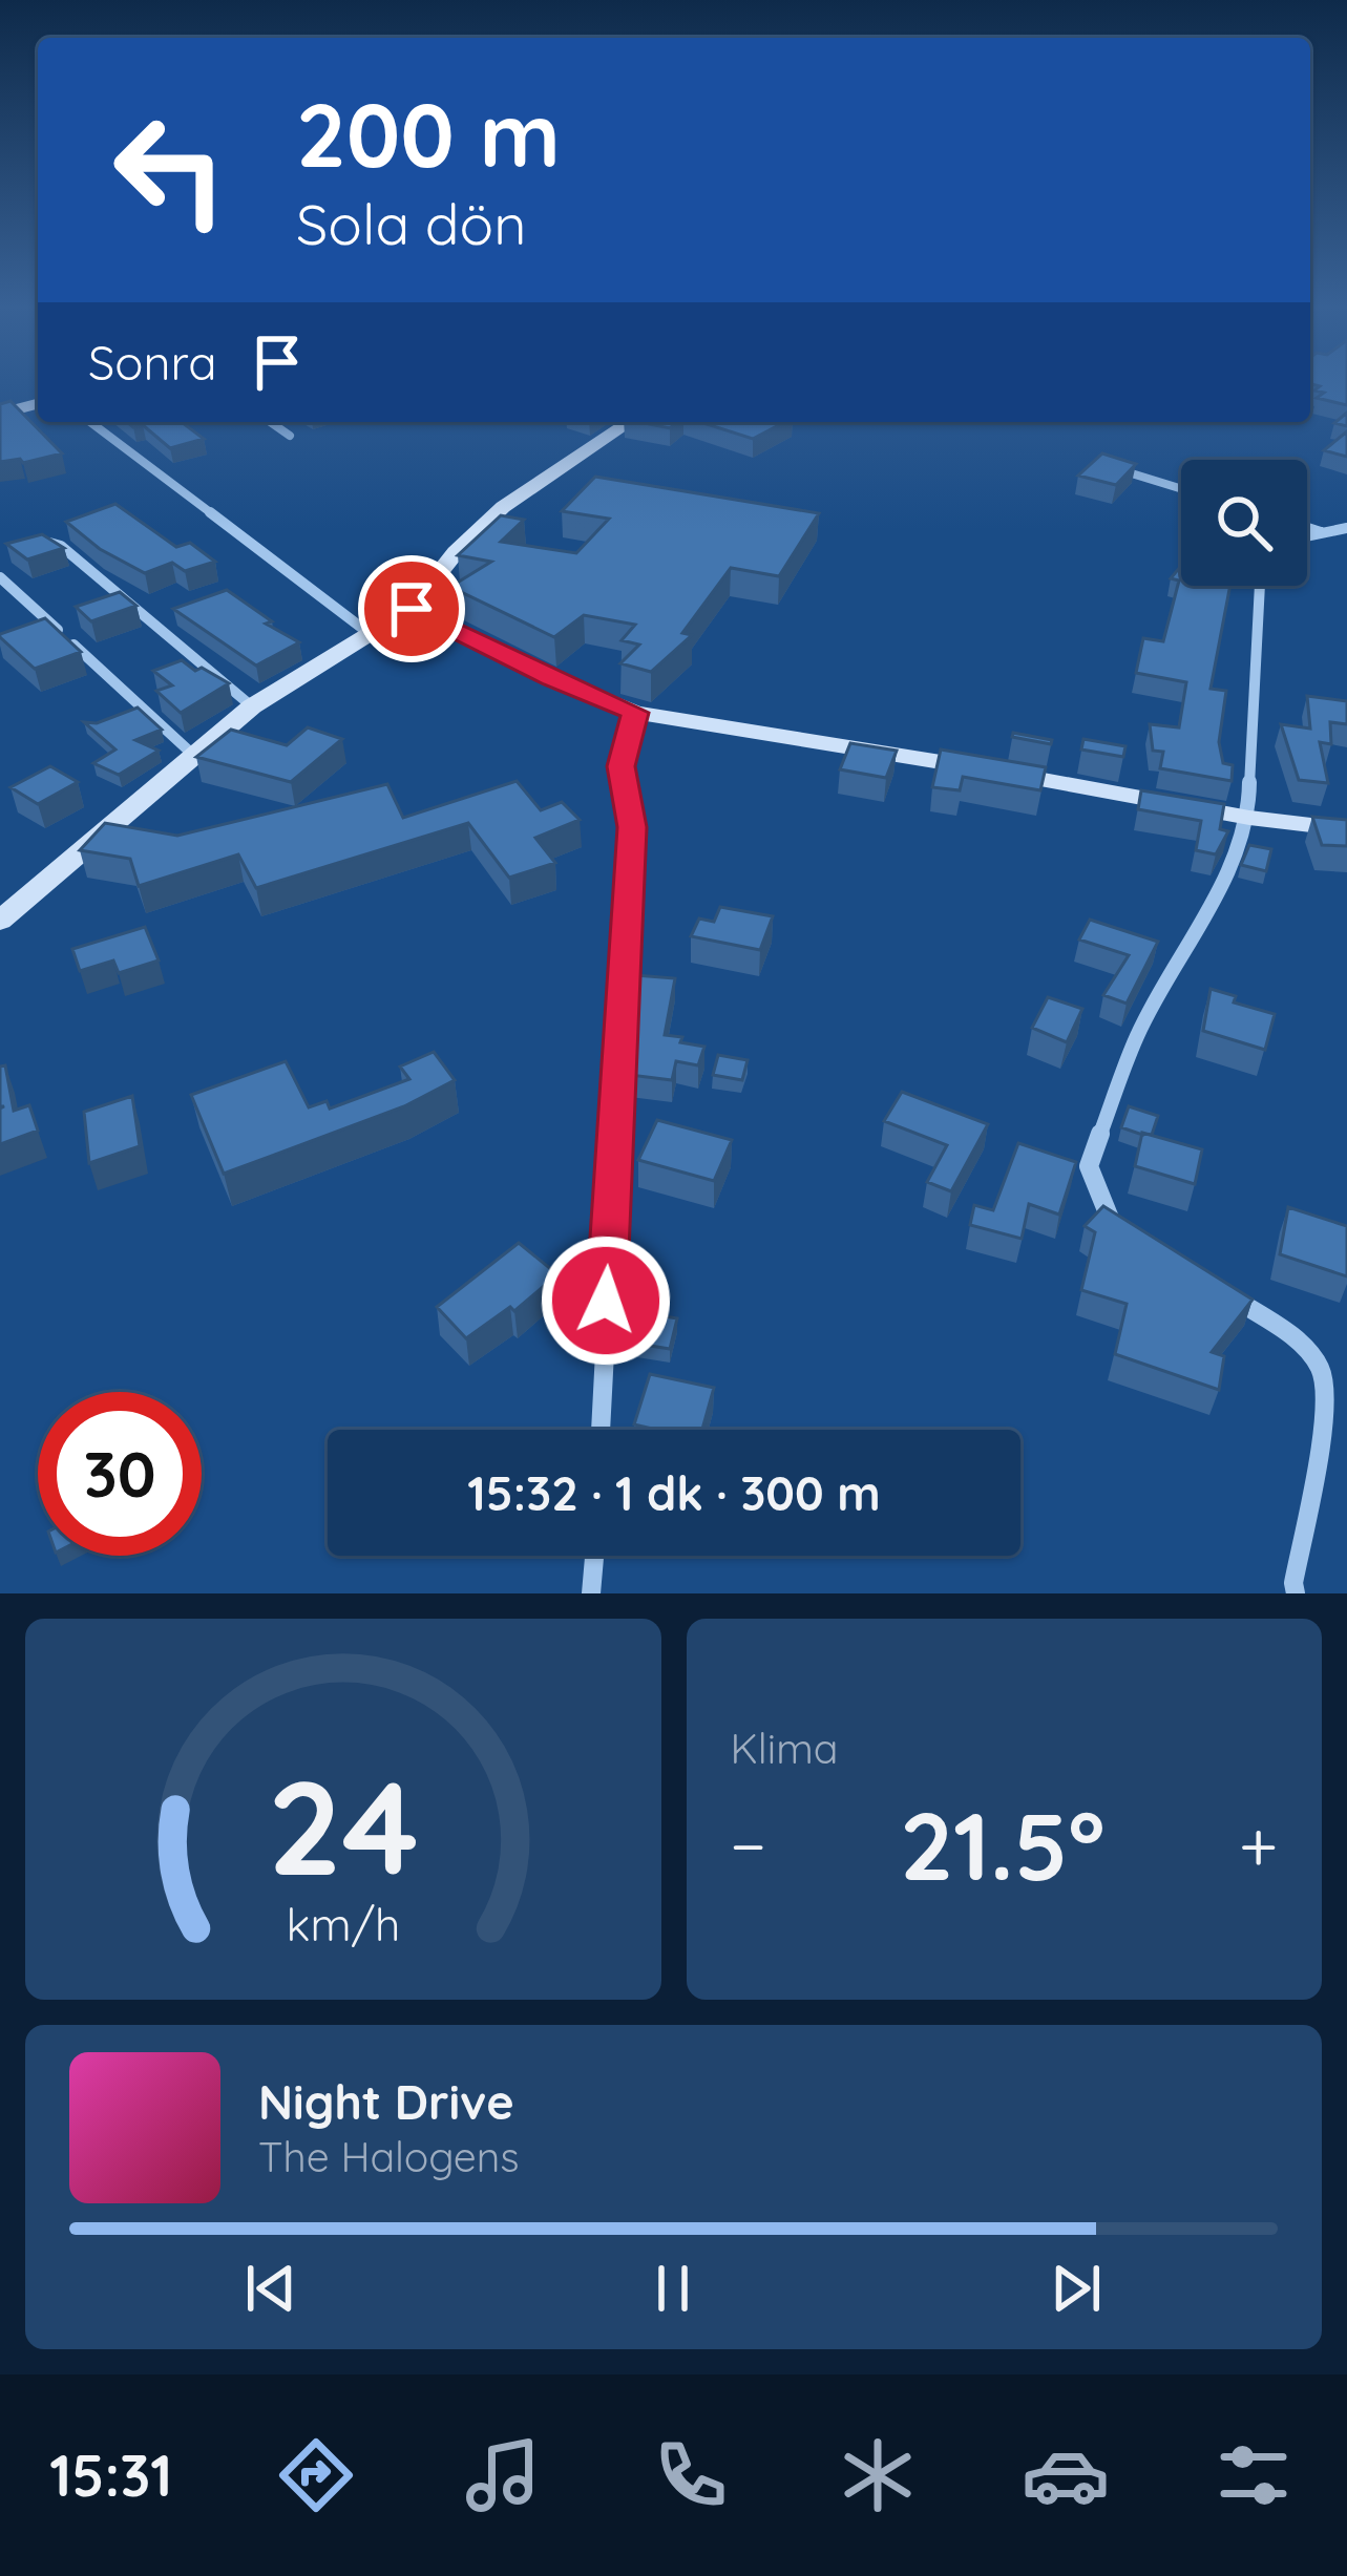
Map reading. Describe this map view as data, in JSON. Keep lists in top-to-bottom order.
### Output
{
  "page": {
    "turn": ["200 m", "Sola dön"],
    "then": "Sonra",
    "limit": "30",
    "trip": "15:32 · 1 dk · 300 m",
    "tile": "Klima",
    "heat": ["−", "21.5°", "+"],
    "song": ["Night Drive", "The Halogens"],
    "tabs": "15:31",
    "gauge": ["24", "km/h"]
  }
}
